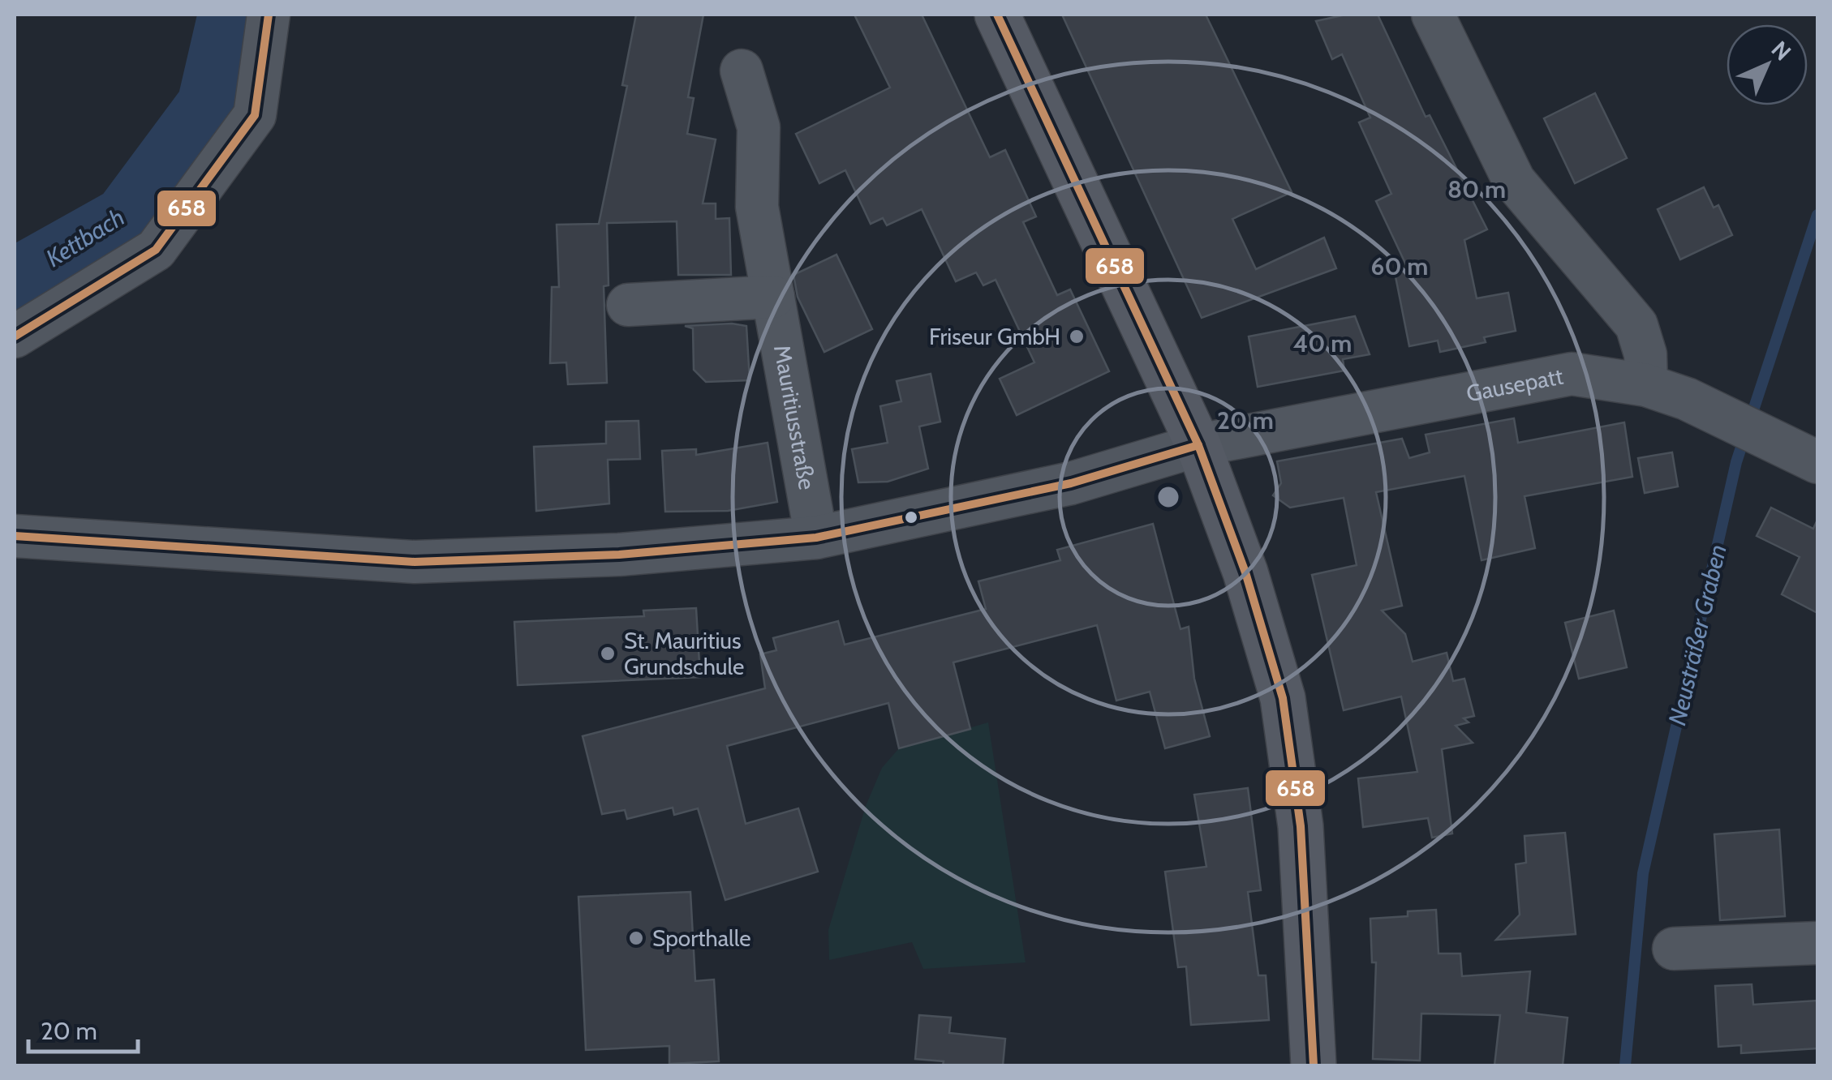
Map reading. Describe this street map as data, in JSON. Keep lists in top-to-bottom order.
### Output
{
  "streets": {
    "street": ["Gausepatt", "Mauritiusstraße"]
  },
  "water": ["Kettbach", "Neusträßer Graben"],
  "places": ["Friseur GmbH", "St. Mauritius Grundschule", "Sporthalle"],
  "lines": ["transit line 658"],
  "scale_bar": "20 m",
  "north": "top right",
  "rings": [
    "80 m",
    "60 m",
    "40 m",
    "20 m"
  ]
}
